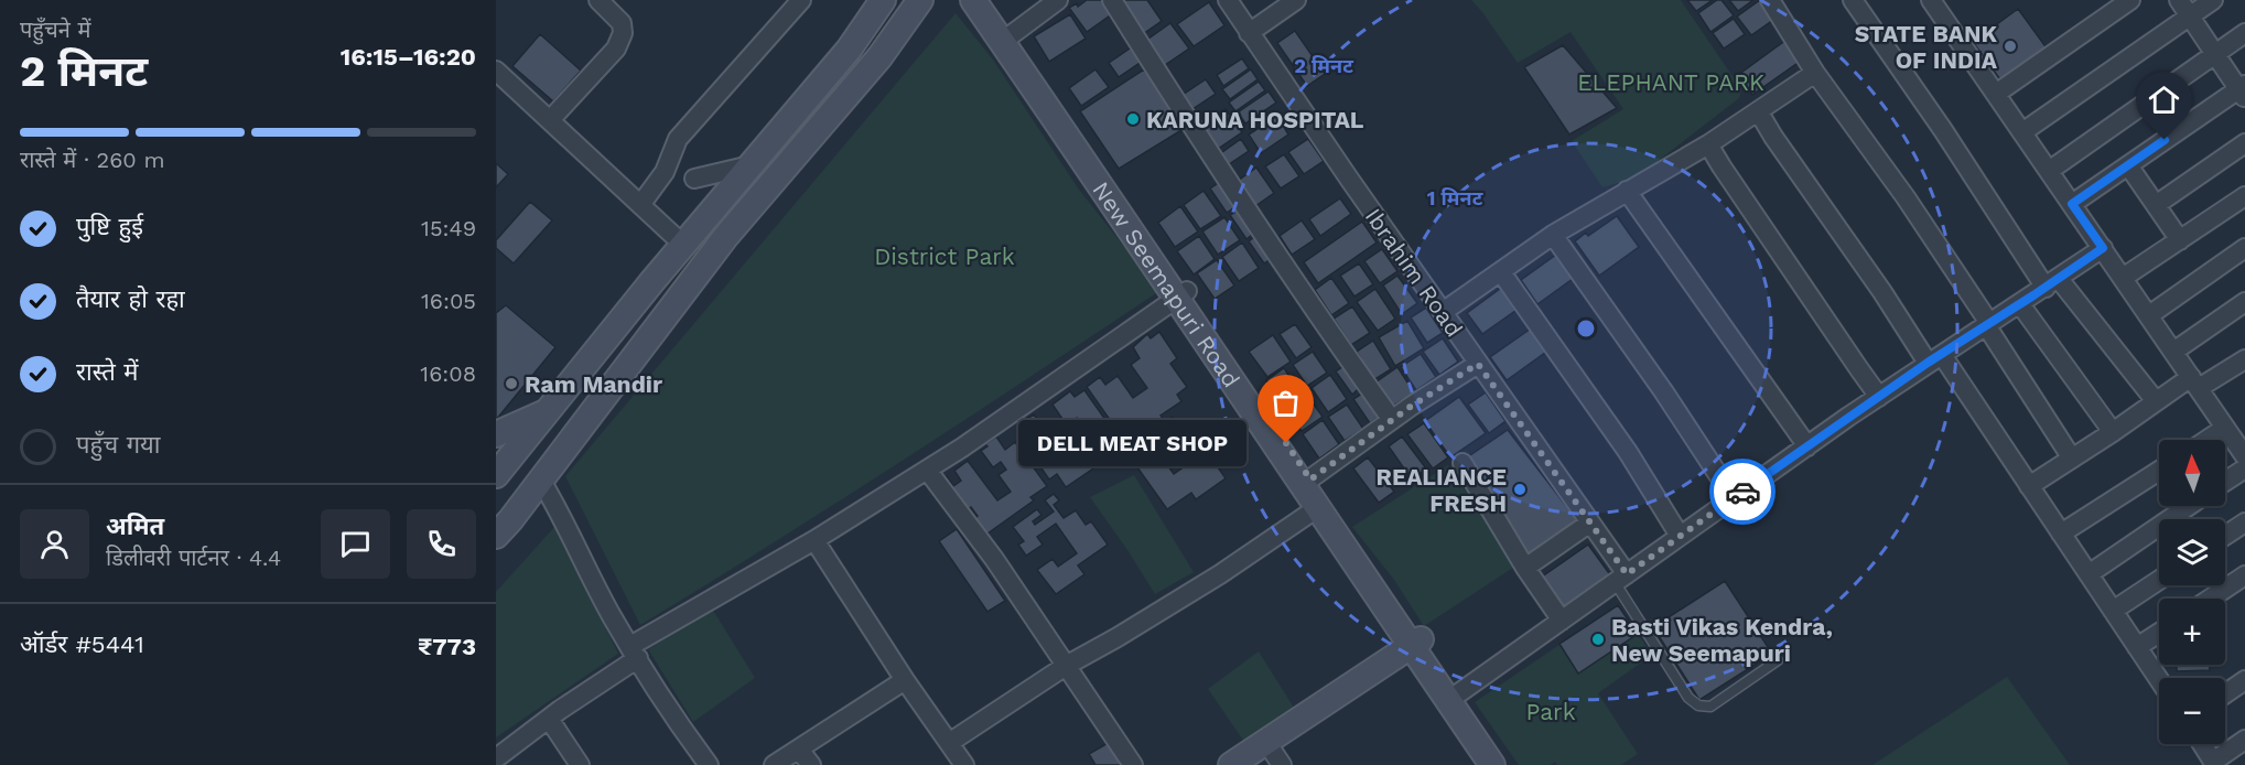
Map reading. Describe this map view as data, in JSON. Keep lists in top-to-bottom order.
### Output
{
  "streets": {
    "main road": ["New Seemapuri Road"],
    "street": ["Ibrahim Road"]
  },
  "parks": ["ELEPHANT PARK", "District Park", "Park"],
  "places": [
    "STATE BANK OF INDIA",
    "KARUNA HOSPITAL",
    "Ram Mandir",
    "DELL MEAT SHOP",
    "REALIANCE FRESH",
    "Basti Vikas Kendra, New Seemapuri"
  ],
  "north": "top",
  "page": {
    "heading": ["2 मिनट", "पहुँचने में", "16:15–16:20"],
    "panel": [
      "अमित",
      "डिलीवरी पार्टनर · 4.4",
      "ऑर्डर #5441",
      "₹773"
    ],
    "bar": "रास्ते में · 260 m",
    "list": [
      ["पुष्टि हुई", "15:49"],
      ["तैयार हो रहा", "16:05"],
      ["रास्ते में", "16:08"],
      "पहुँच गया"
    ],
    "bubble": "DELL MEAT SHOP",
    "map_buttons": ["+", "−"]
  },
  "rings": ["2 मिनट", "1 मिनट"]
}
